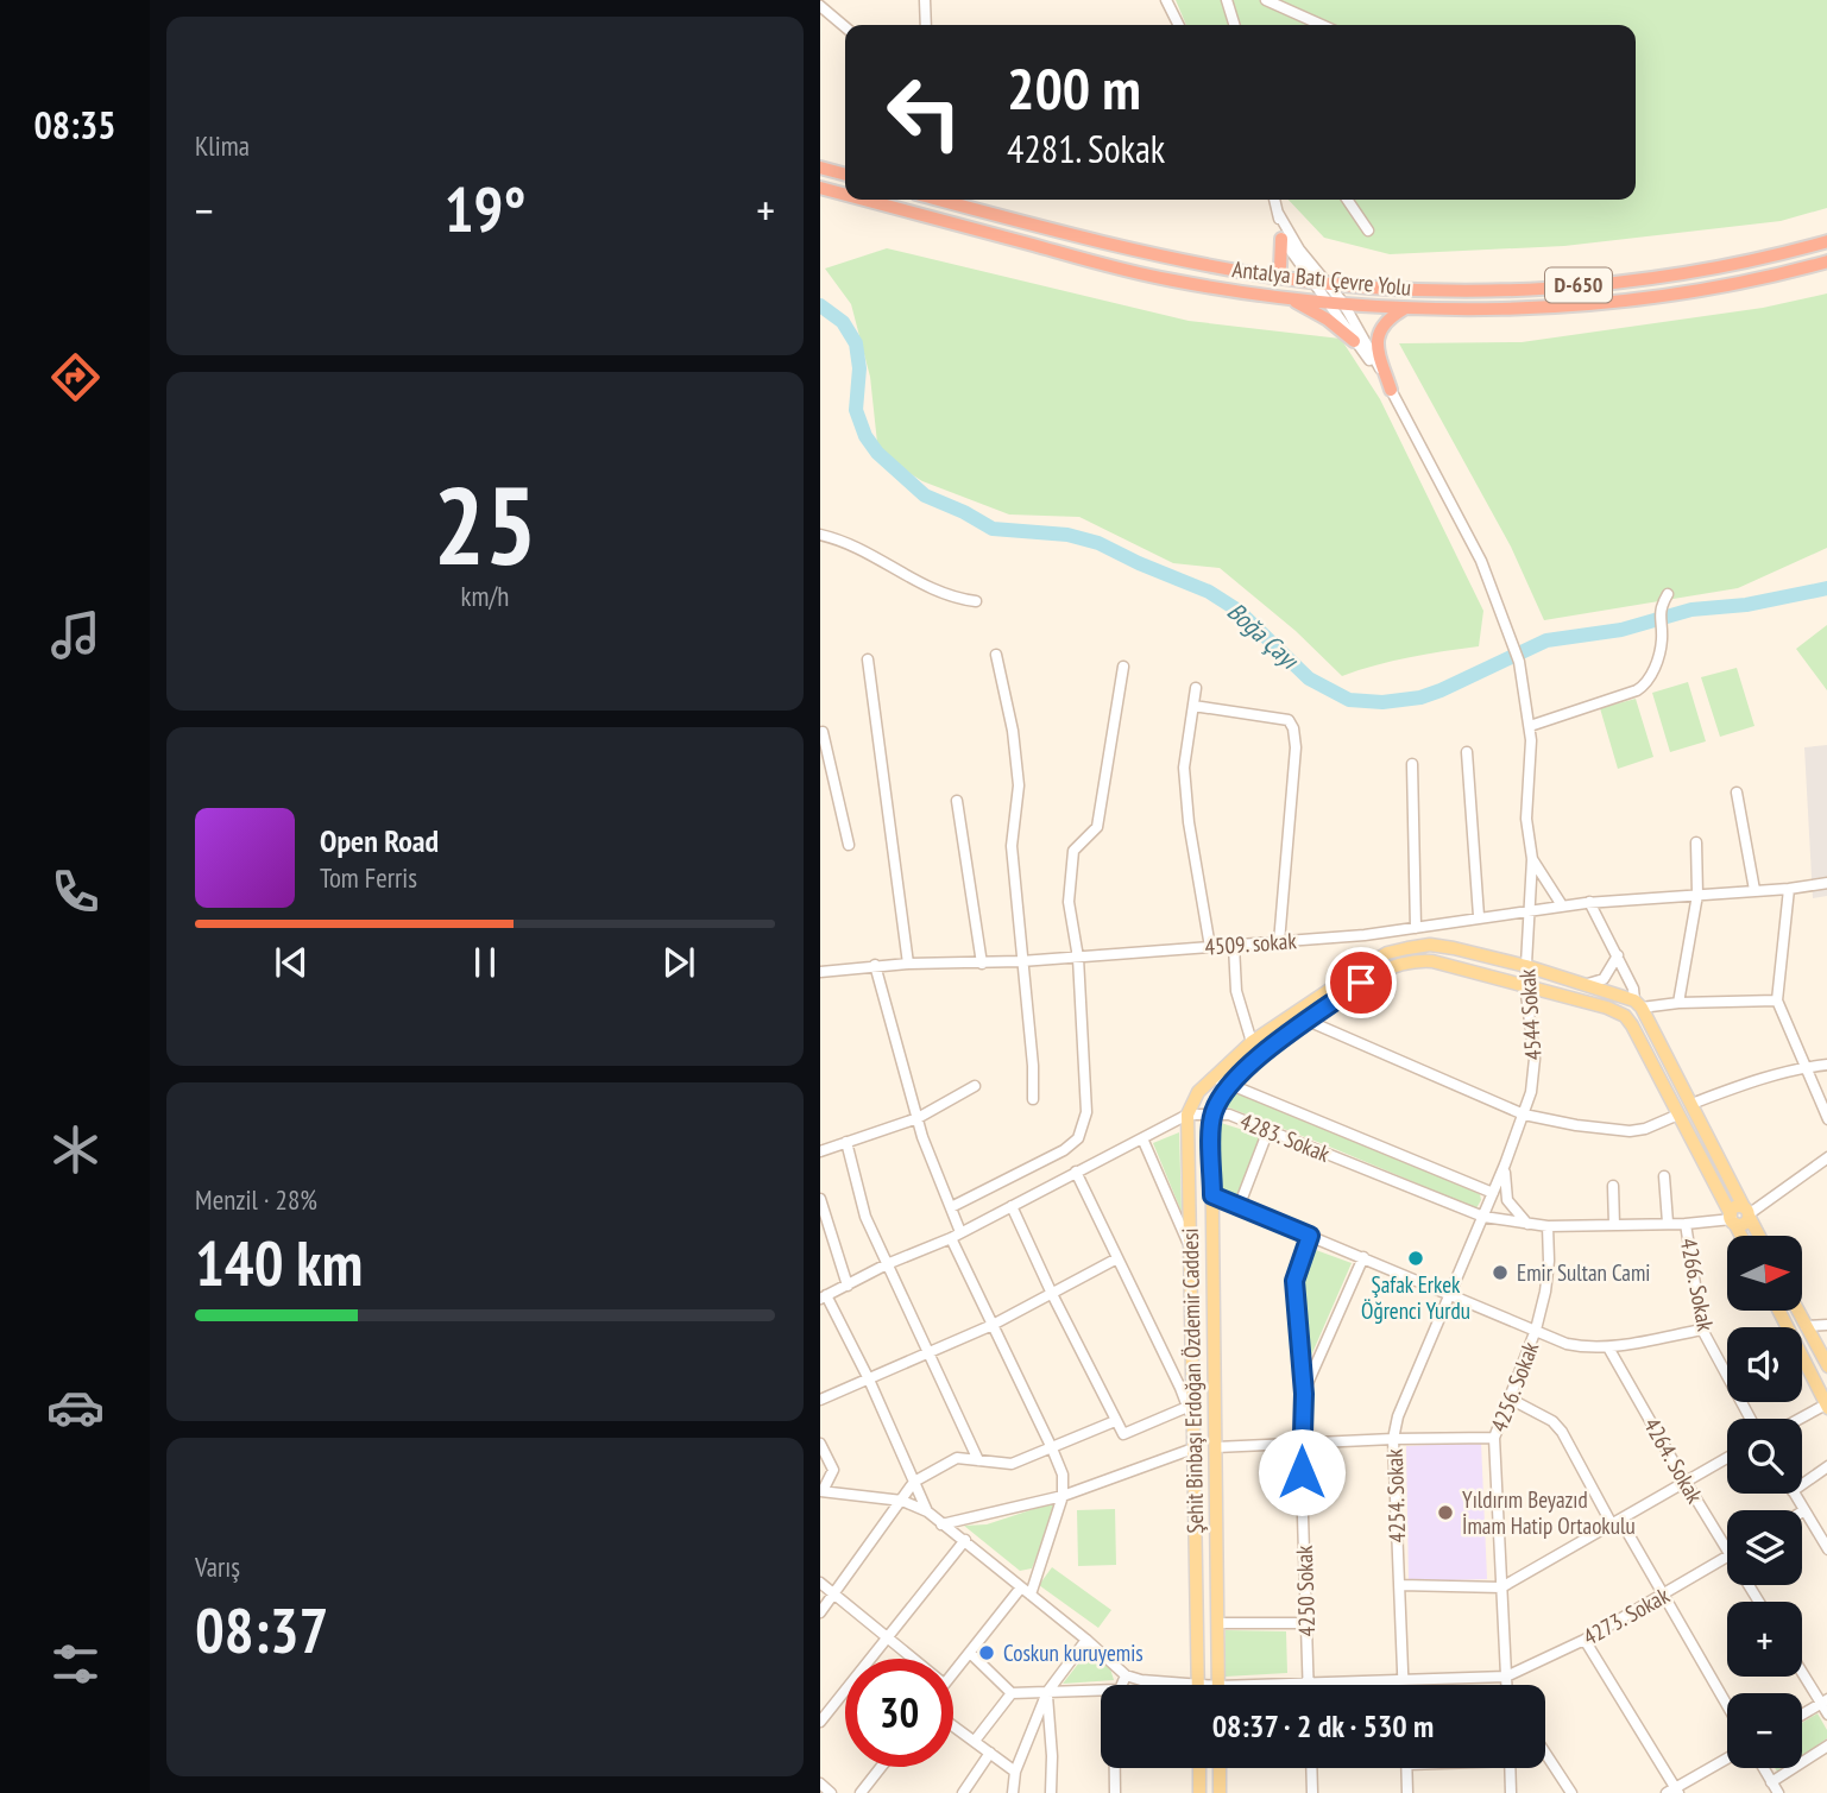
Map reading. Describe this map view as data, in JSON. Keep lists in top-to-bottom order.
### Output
{
  "streets": {
    "highway": ["Antalya Batı Çevre Yolu", "D-650"],
    "main road": ["Şehit Binbaşı Erdoğan Özdemir Caddesi"],
    "street": [
      "4509. sokak",
      "4544 Sokak",
      "4283. Sokak",
      "4266. Sokak",
      "4256. Sokak",
      "4264. Sokak",
      "4254. Sokak",
      "4250 Sokak",
      "4273. Sokak"
    ]
  },
  "crossings": [
    ["4509. sokak", "4544 Sokak"],
    ["4544 Sokak", "4254. Sokak"],
    ["4283. Sokak", "4266. Sokak"],
    ["4283. Sokak", "Şehit Binbaşı Erdoğan Özdemir Caddesi"],
    ["4283. Sokak", "4256. Sokak"],
    ["4283. Sokak", "4254. Sokak"],
    ["4256. Sokak", "4273. Sokak"]
  ],
  "water": ["Boğa Çayı"],
  "places": [
    "Şafak Erkek Öğrenci Yurdu",
    "Emir Sultan Cami",
    "Yıldırım Beyazıd İmam Hatip Ortaokulu",
    "Coskun kuruyemis"
  ],
  "north": "right",
  "page": {
    "tabs": "08:35",
    "tile": [
      "Klima",
      ["25", "km/h"],
      ["Menzil · 28%", "140 km"],
      ["Varış", "08:37"]
    ],
    "turn": ["200 m", "4281. Sokak"],
    "heat": ["−", "19°", "+"],
    "song": ["Open Road", "Tom Ferris"],
    "map_buttons": ["+", "−"],
    "limit": "30",
    "trip": "08:37 · 2 dk · 530 m"
  }
}
